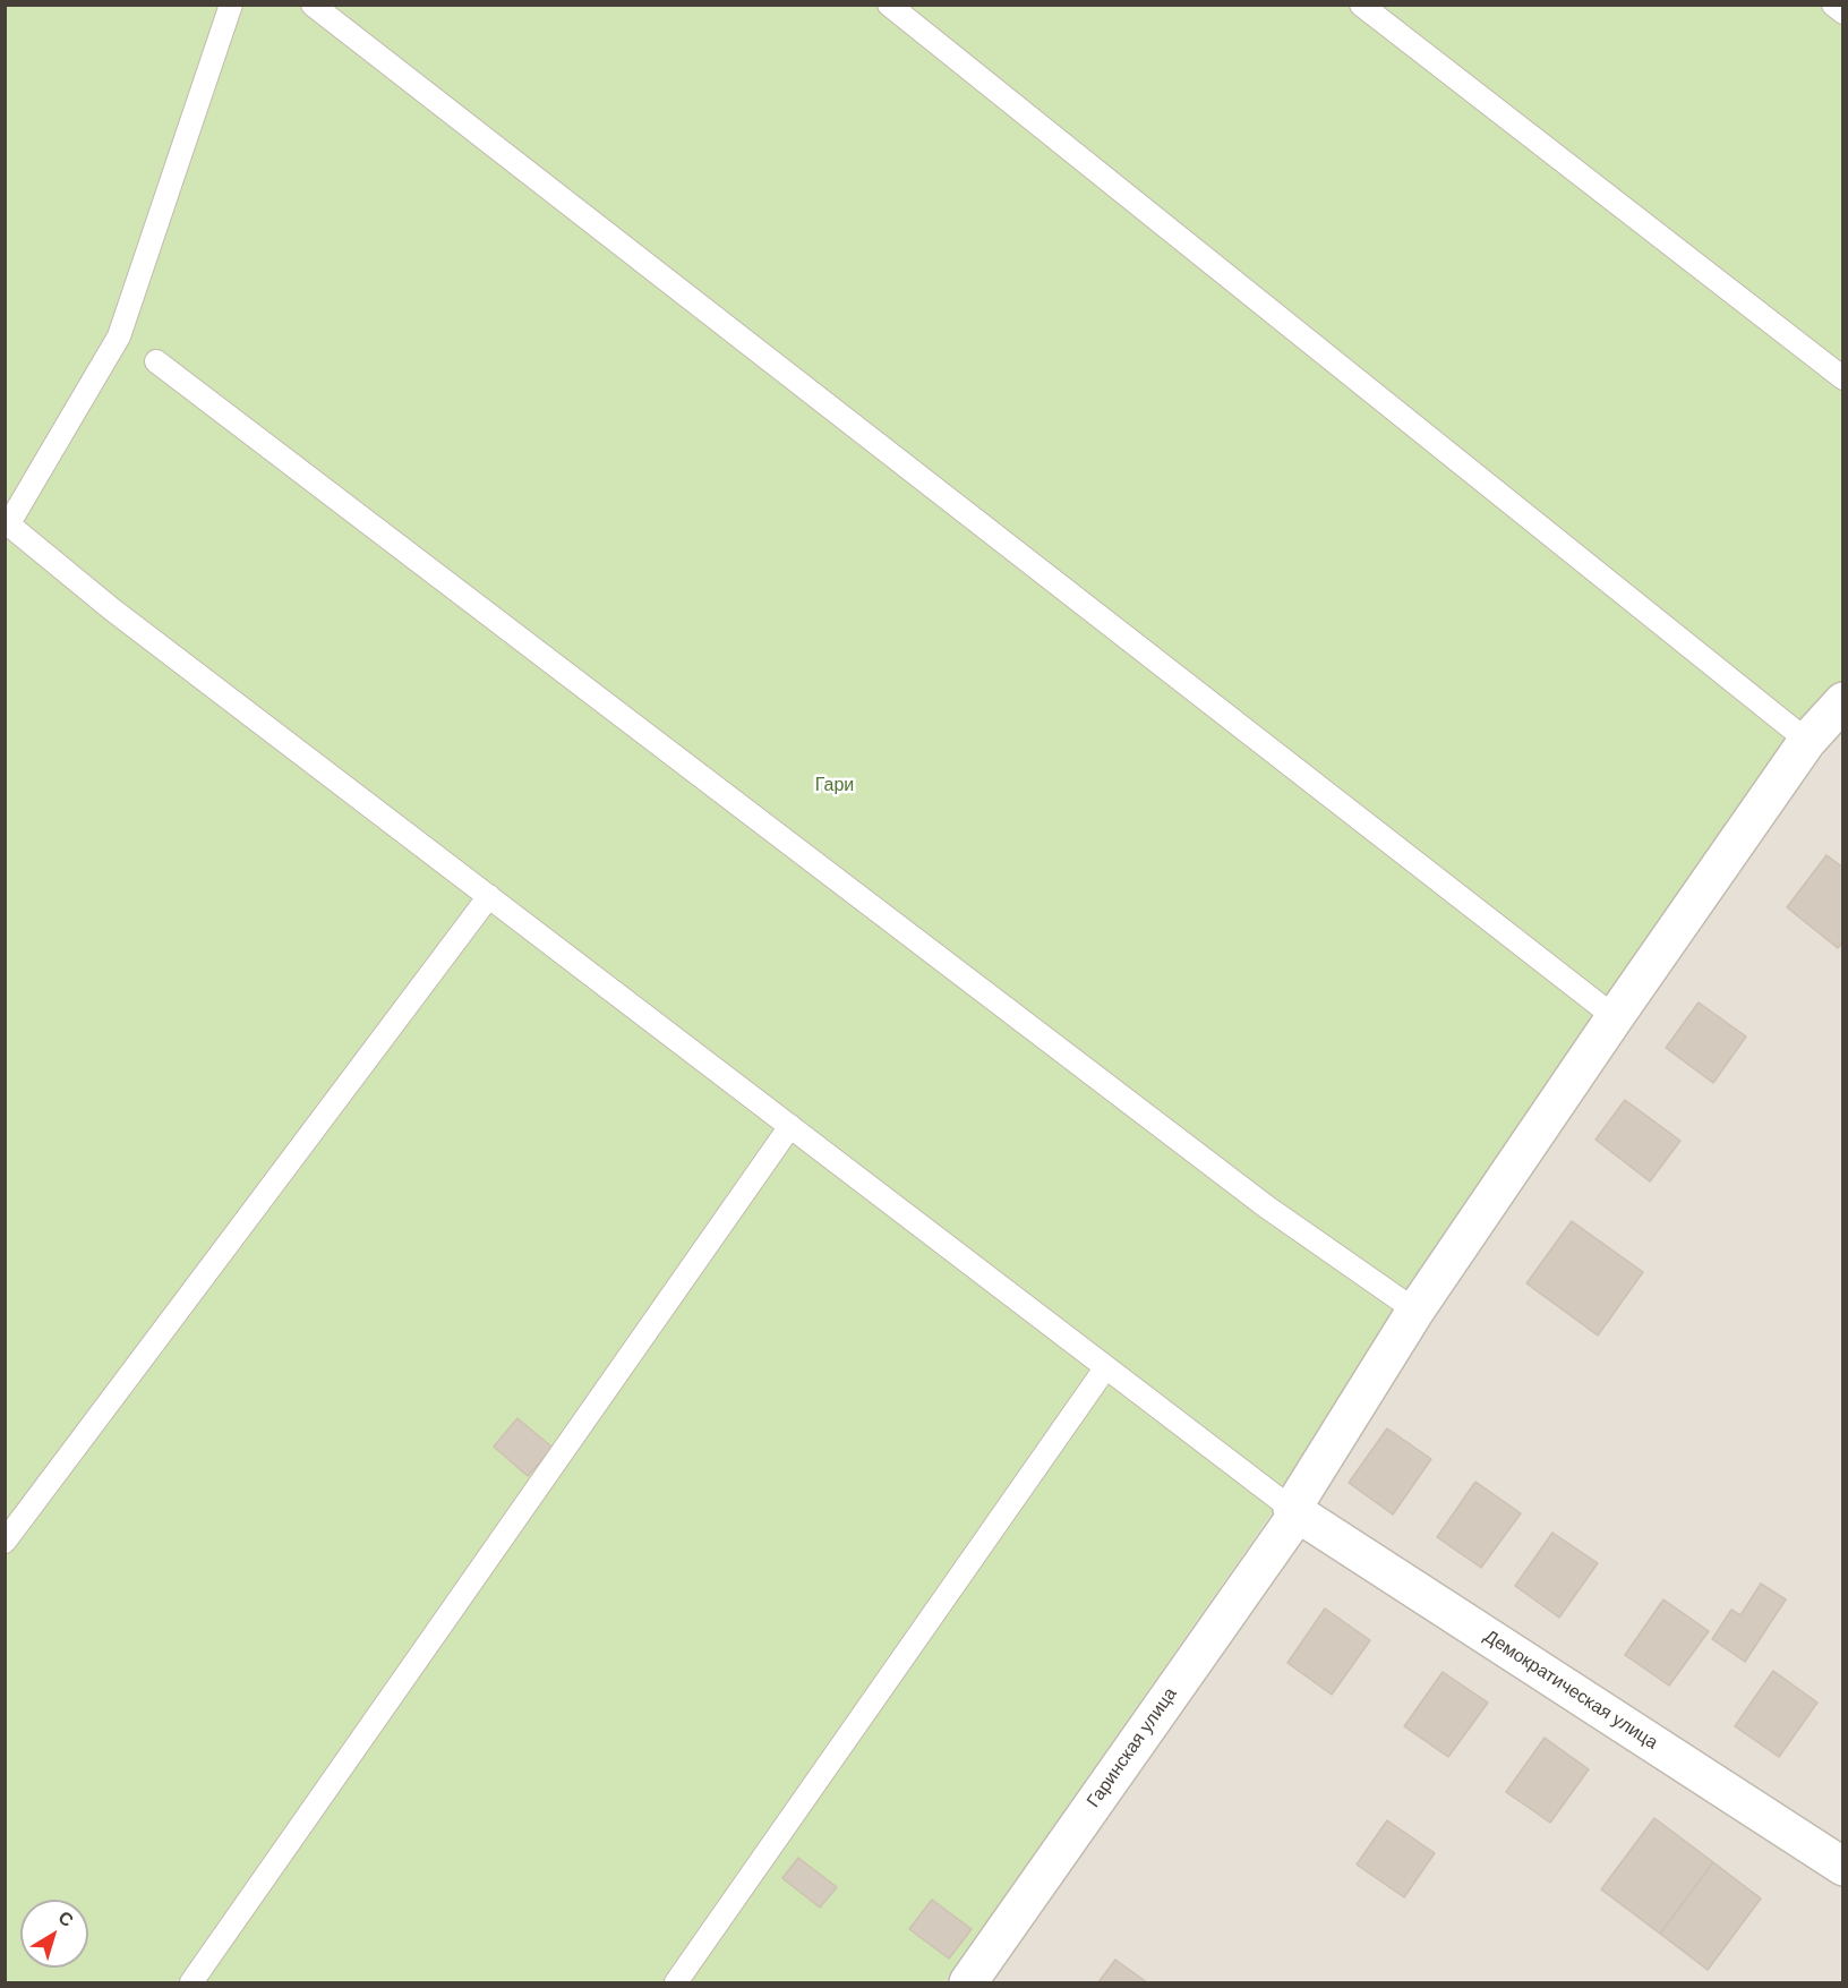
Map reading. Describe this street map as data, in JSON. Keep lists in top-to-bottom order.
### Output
{
  "streets": {
    "street": ["Демократическая улица", "Гаринская улица"]
  },
  "crossings": [
    ["Демократическая улица", "Гаринская улица"]
  ],
  "parks": ["Гари"],
  "north": "top right"
}
